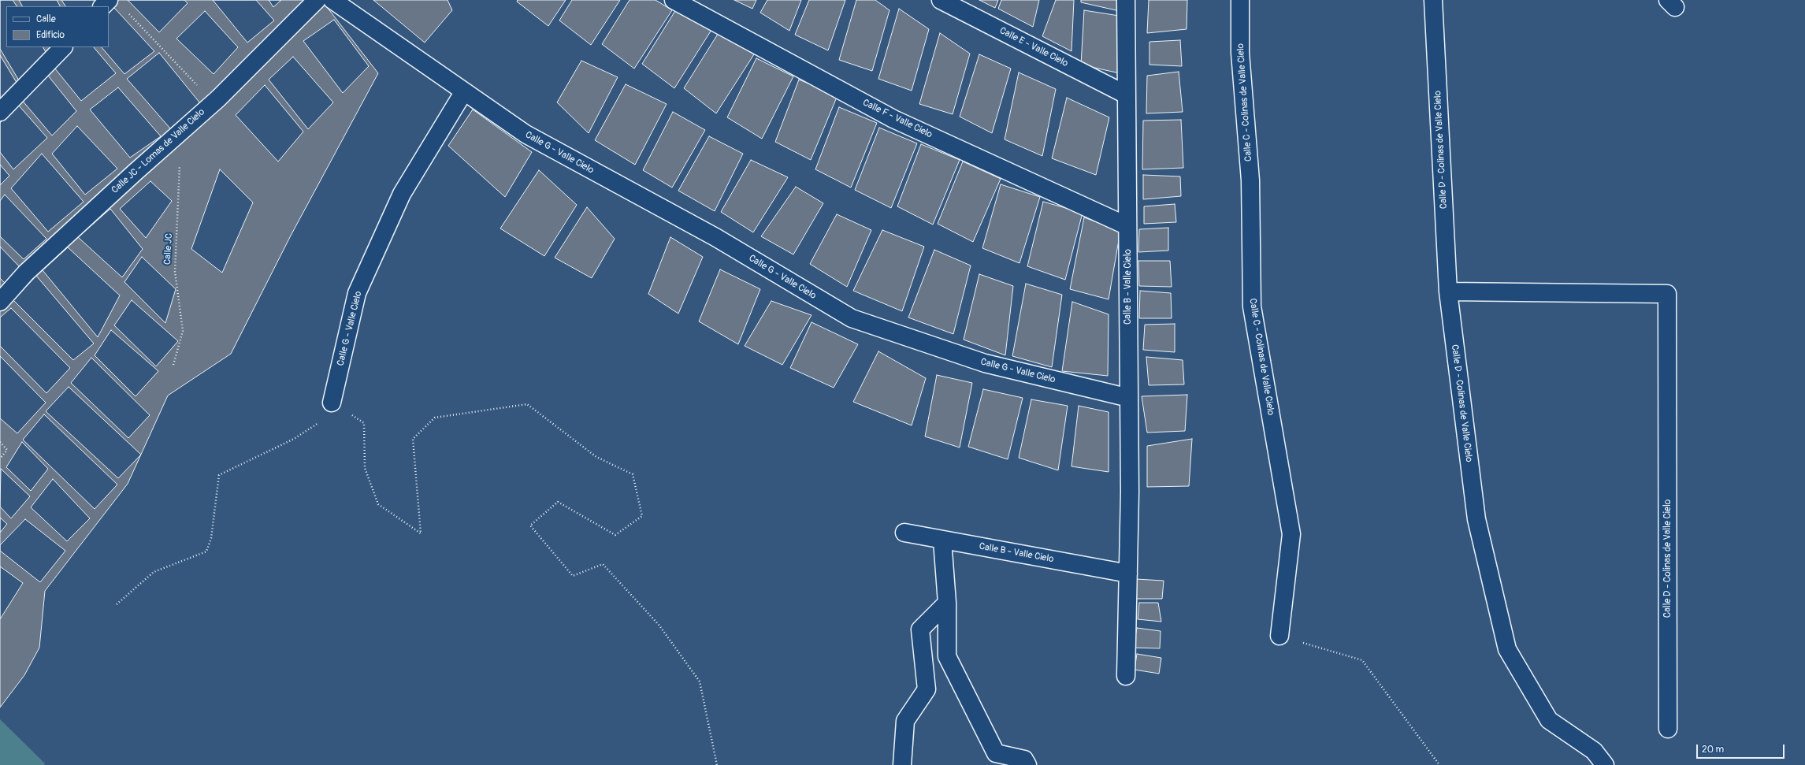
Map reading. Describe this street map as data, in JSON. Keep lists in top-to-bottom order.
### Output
{
  "streets": {
    "street": [
      "Calle E - Valle Cielo",
      "Calle C - Colinas de Valle Cielo",
      "Calle F - Valle Cielo",
      "Calle D - Colinas de Valle Cielo",
      "Calle JC - Lomas de Valle Cielo",
      "Calle G - Valle Cielo",
      "Calle B - Valle Cielo"
    ],
    "path": ["Calle JC"]
  },
  "crossings": [
    ["Calle E - Valle Cielo", "Calle B - Valle Cielo"],
    ["Calle F - Valle Cielo", "Calle B - Valle Cielo"],
    ["Calle JC - Lomas de Valle Cielo", "Calle JC"],
    ["Calle G - Valle Cielo", "Calle B - Valle Cielo"]
  ],
  "legend": ["Calle", "Edificio"],
  "scale_bar": "20 m"
}
